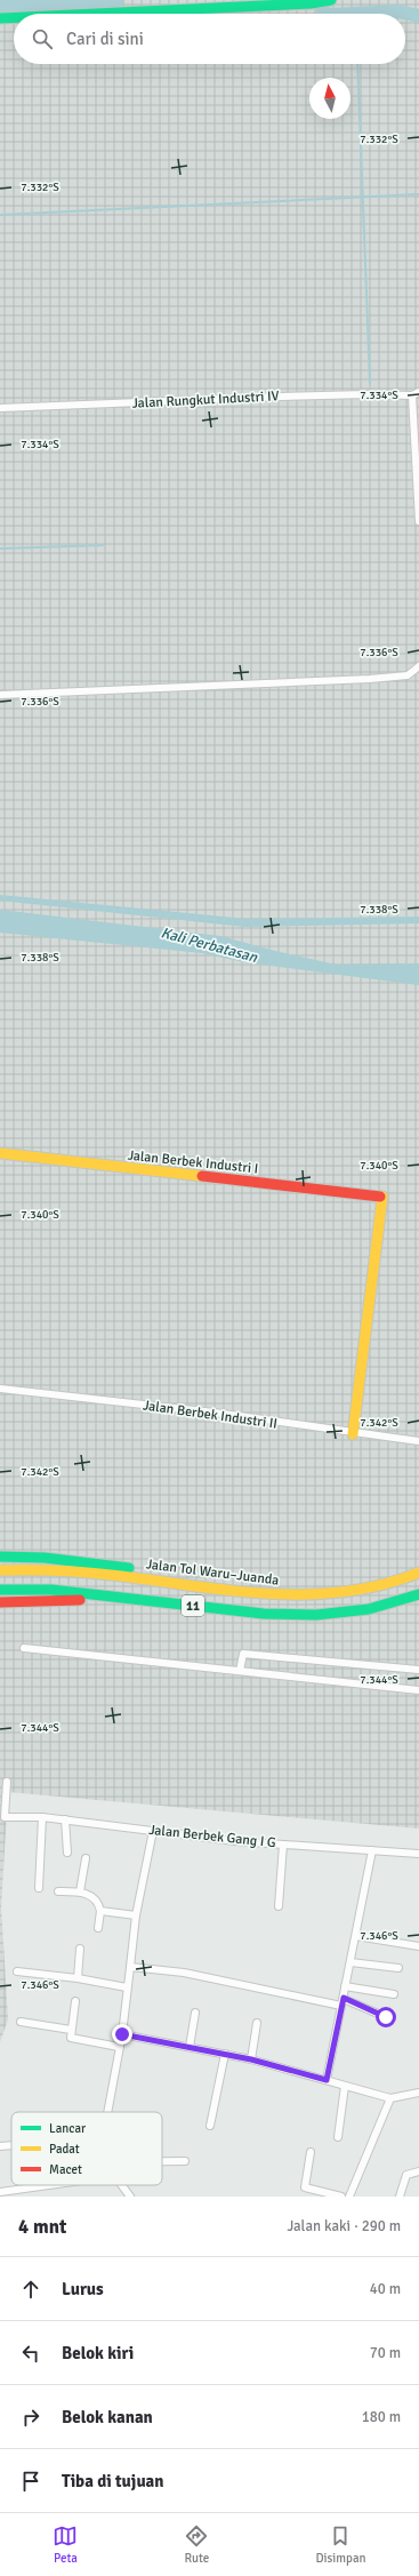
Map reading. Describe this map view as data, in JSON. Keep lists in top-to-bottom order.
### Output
{
  "streets": {
    "main road": ["Jalan Berbek Industri I", "Jalan Tol Waru–Juanda", "11"],
    "street": ["Jalan Rungkut Industri IV", "Jalan Berbek Industri II", "Jalan Berbek Gang I G"]
  },
  "crossings": [
    ["Jalan Berbek Industri I", "Jalan Berbek Industri II"]
  ],
  "water": ["Kali Perbatasan"],
  "legend": ["Lancar", "Padat", "Macet"],
  "north": "top",
  "page": {
    "search": "Cari di sini",
    "heading": ["4 mnt", "Jalan kaki · 290 m"],
    "list": [
      ["Lurus", "40 m"],
      ["Belok kiri", "70 m"],
      ["Belok kanan", "180 m"],
      "Tiba di tujuan"
    ],
    "nav": ["Peta", "Rute", "Disimpan"]
  },
  "coordinates": [
    "7.332°S",
    "7.334°S",
    "7.336°S",
    "7.338°S",
    "7.340°S",
    "7.342°S",
    "7.344°S",
    "7.346°S"
  ]
}
